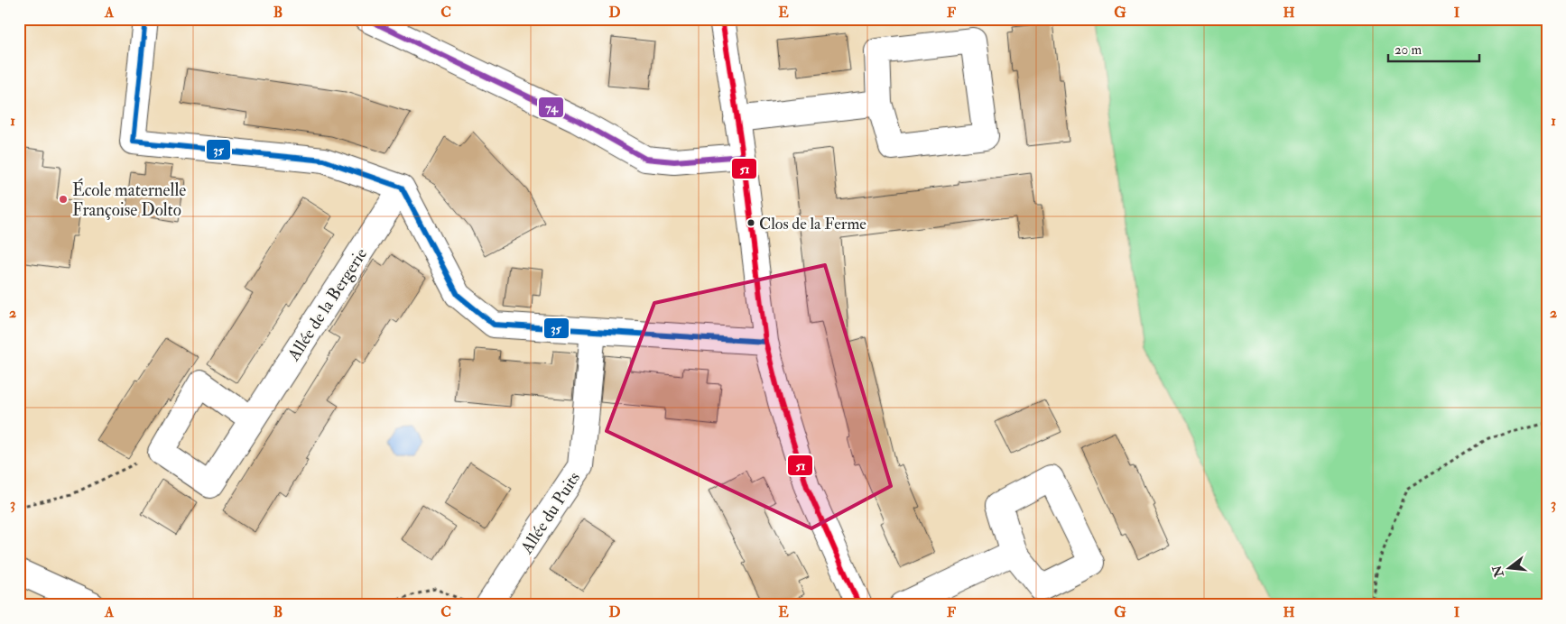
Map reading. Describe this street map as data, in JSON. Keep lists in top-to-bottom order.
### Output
{
  "streets": {
    "street": ["Allée de la Bergerie", "Allée du Puits"]
  },
  "places": ["École maternelle Françoise Dolto", "Clos de la Ferme"],
  "lines": ["transit line 35", "transit line 51", "transit line 74"],
  "scale_bar": "20 m",
  "north": "left",
  "grid": {
    "columns": [
      "A",
      "B",
      "C",
      "D",
      "E",
      "F",
      "G",
      "H",
      "I"
    ],
    "rows": ["1", "2", "3"]
  }
}
